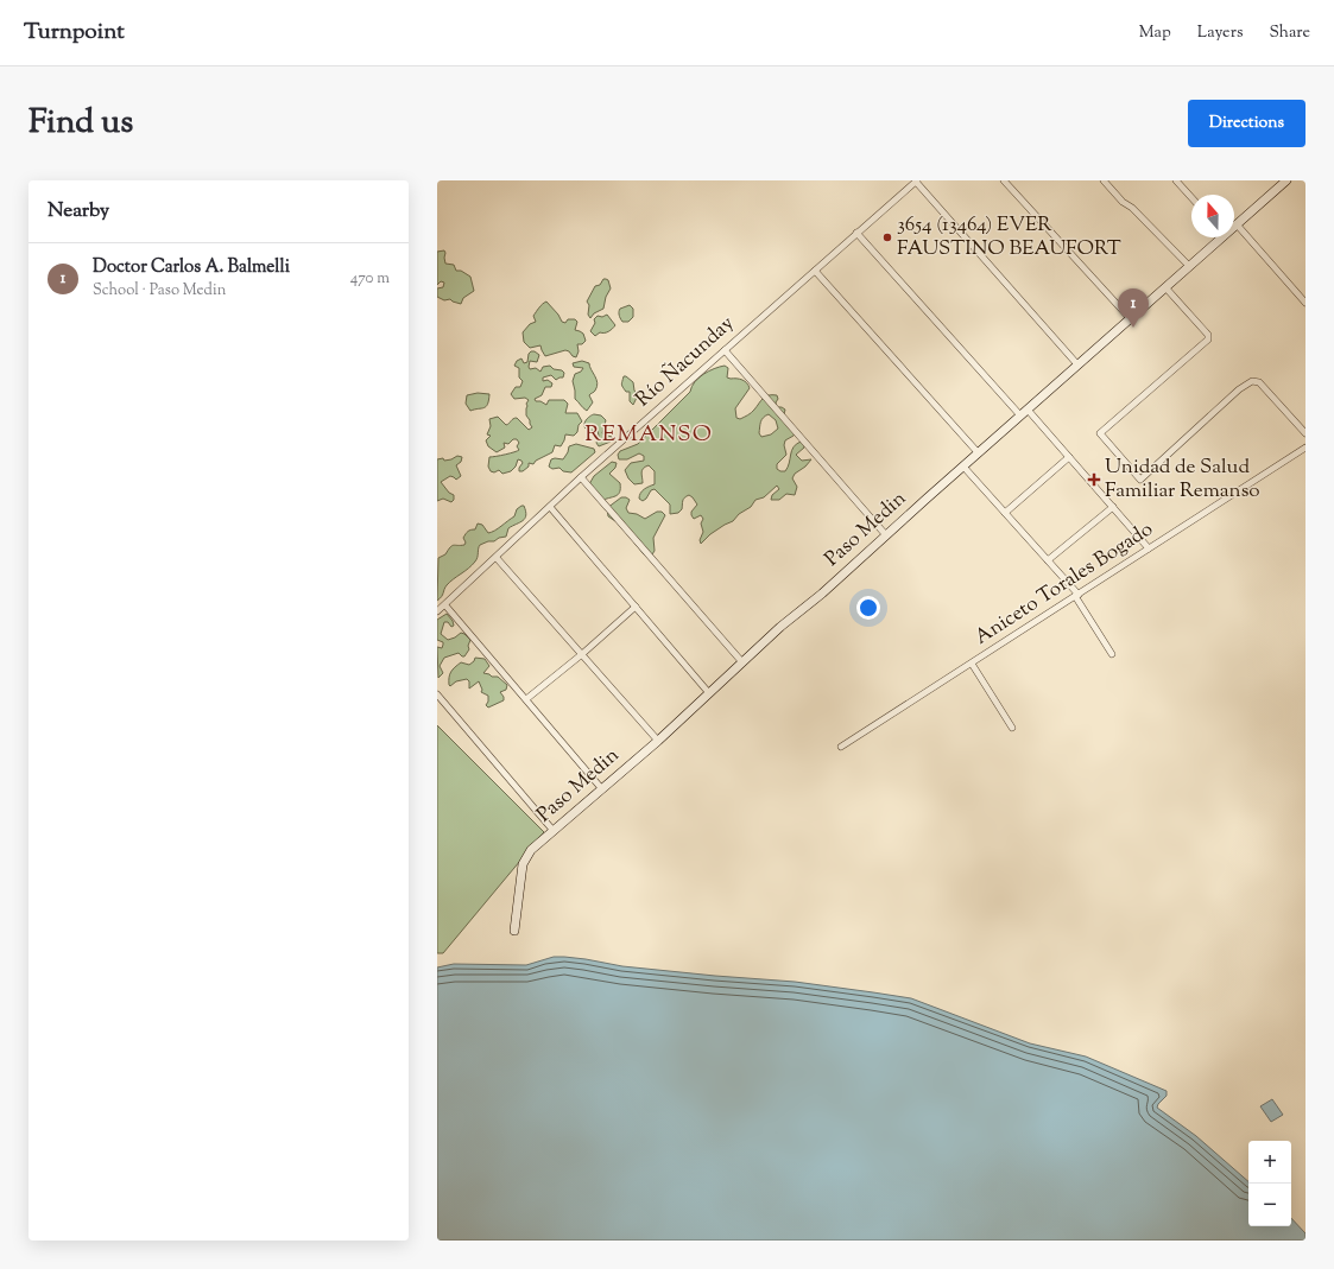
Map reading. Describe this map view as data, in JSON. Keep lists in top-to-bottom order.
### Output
{
  "streets": {
    "street": ["Río Ñacunday", "Paso Medin", "Aniceto Torales Bogado"]
  },
  "districts": ["REMANSO"],
  "places": {
    "other": ["3654 (13464) EVER FAUSTINO BEAUFORT"],
    "health": ["Unidad de Salud Familiar Remanso"]
  },
  "north": "top",
  "page": {
    "header": "Turnpoint",
    "nav": ["Map", "Layers", "Share"],
    "title": "Find us",
    "buttons": "Directions",
    "heading": "Nearby",
    "list": [
      {
        "mark": "1",
        "name": "Doctor Carlos A. Balmelli",
        "note": "School · Paso Medin",
        "value": "470 m"
      }
    ],
    "pins": "1",
    "map_buttons": ["+", "−"]
  }
}
